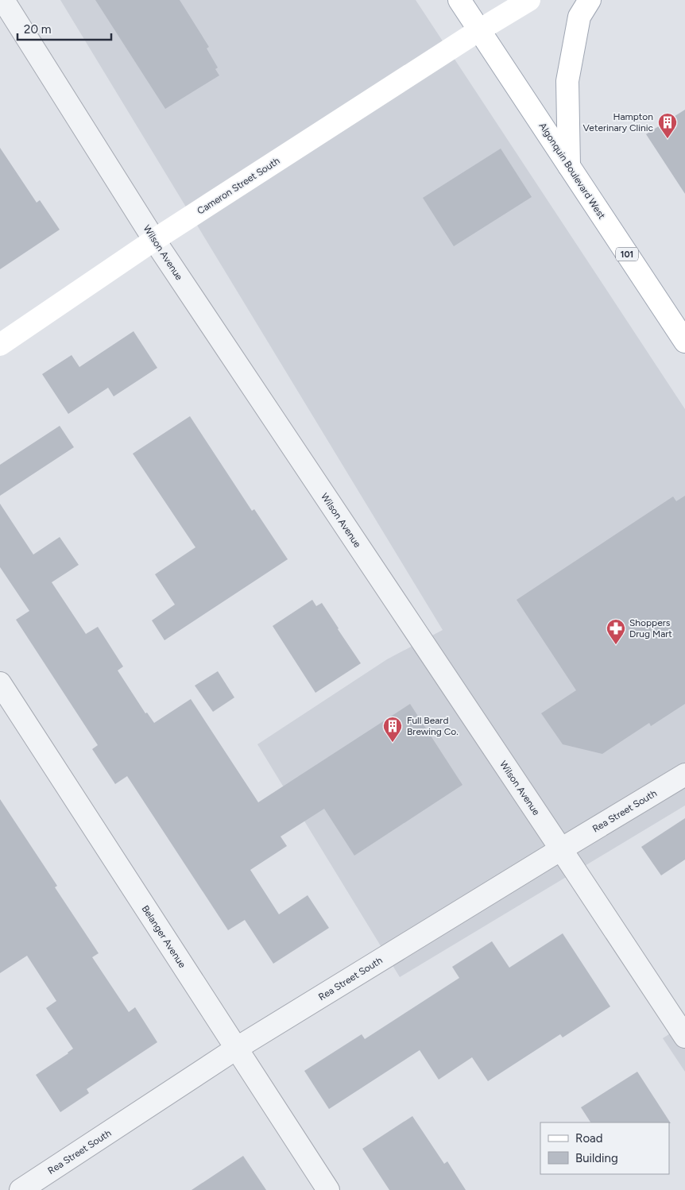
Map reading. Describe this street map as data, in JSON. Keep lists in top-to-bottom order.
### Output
{
  "streets": {
    "main road": ["Algonquin Boulevard West", "Cameron Street South", "101"],
    "street": ["Wilson Avenue", "Rea Street South", "Belanger Avenue"]
  },
  "crossings": [
    ["Algonquin Boulevard West", "Cameron Street South"],
    ["Cameron Street South", "Wilson Avenue"],
    ["Wilson Avenue", "Rea Street South"],
    ["Rea Street South", "Belanger Avenue"]
  ],
  "places": {
    "building": ["Hampton Veterinary Clinic", "Full Beard Brewing Co."],
    "pharmacy": ["Shoppers Drug Mart"]
  },
  "legend": ["Road", "Building"],
  "scale_bar": "20 m"
}
